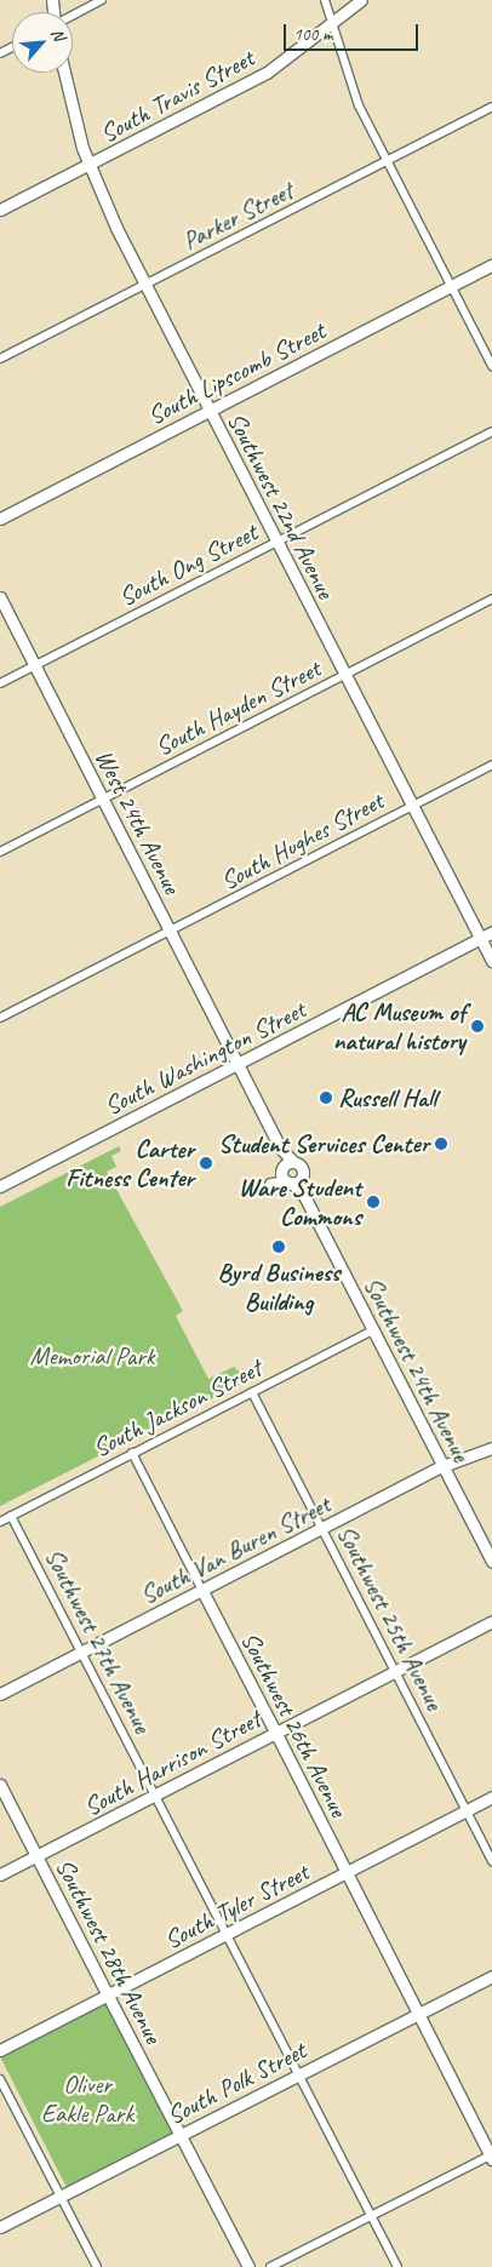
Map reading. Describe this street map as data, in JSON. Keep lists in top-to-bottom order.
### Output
{
  "streets": {
    "main road": [
      "South Travis Street",
      "South Lipscomb Street",
      "Southwest 22nd Avenue",
      "West 24th Avenue",
      "South Washington Street",
      "Southwest 24th Avenue",
      "South Van Buren Street",
      "Southwest 26th Avenue",
      "South Harrison Street",
      "South Tyler Street",
      "Southwest 28th Avenue",
      "South Polk Street"
    ],
    "street": [
      "Parker Street",
      "South Ong Street",
      "South Hayden Street",
      "South Hughes Street",
      "South Jackson Street",
      "Southwest 25th Avenue",
      "Southwest 27th Avenue"
    ]
  },
  "crossings": [
    ["South Travis Street", "Southwest 22nd Avenue"],
    ["Parker Street", "Southwest 22nd Avenue"],
    ["South Lipscomb Street", "Southwest 22nd Avenue"],
    ["Southwest 22nd Avenue", "South Ong Street"],
    ["Southwest 22nd Avenue", "South Hayden Street"],
    ["Southwest 22nd Avenue", "South Hughes Street"],
    ["Southwest 22nd Avenue", "South Washington Street"],
    ["South Ong Street", "West 24th Avenue"],
    ["South Hayden Street", "West 24th Avenue"],
    ["West 24th Avenue", "South Hughes Street"],
    ["West 24th Avenue", "South Washington Street"],
    ["West 24th Avenue", "Southwest 24th Avenue"],
    ["South Washington Street", "Southwest 24th Avenue"],
    ["Southwest 24th Avenue", "South Jackson Street"],
    ["Southwest 24th Avenue", "South Van Buren Street"],
    ["South Jackson Street", "Southwest 25th Avenue"],
    ["South Jackson Street", "Southwest 27th Avenue"],
    ["South Jackson Street", "Southwest 26th Avenue"],
    ["South Van Buren Street", "Southwest 25th Avenue"],
    ["South Van Buren Street", "Southwest 27th Avenue"],
    ["South Van Buren Street", "Southwest 26th Avenue"],
    ["Southwest 25th Avenue", "South Harrison Street"],
    ["Southwest 25th Avenue", "South Tyler Street"],
    ["Southwest 27th Avenue", "South Harrison Street"],
    ["Southwest 27th Avenue", "South Tyler Street"],
    ["Southwest 27th Avenue", "South Polk Street"],
    ["Southwest 26th Avenue", "South Harrison Street"],
    ["Southwest 26th Avenue", "South Tyler Street"],
    ["Southwest 26th Avenue", "South Polk Street"],
    ["South Harrison Street", "Southwest 28th Avenue"],
    ["South Tyler Street", "Southwest 28th Avenue"],
    ["Southwest 28th Avenue", "South Polk Street"]
  ],
  "parks": ["Memorial Park", "Oliver Eakle Park"],
  "places": [
    "AC Museum of natural history",
    "Russell Hall",
    "Student Services Center",
    "Carter Fitness Center",
    "Ware Student Commons",
    "Byrd Business Building"
  ],
  "scale_bar": "100 m",
  "north": "top right"
}
